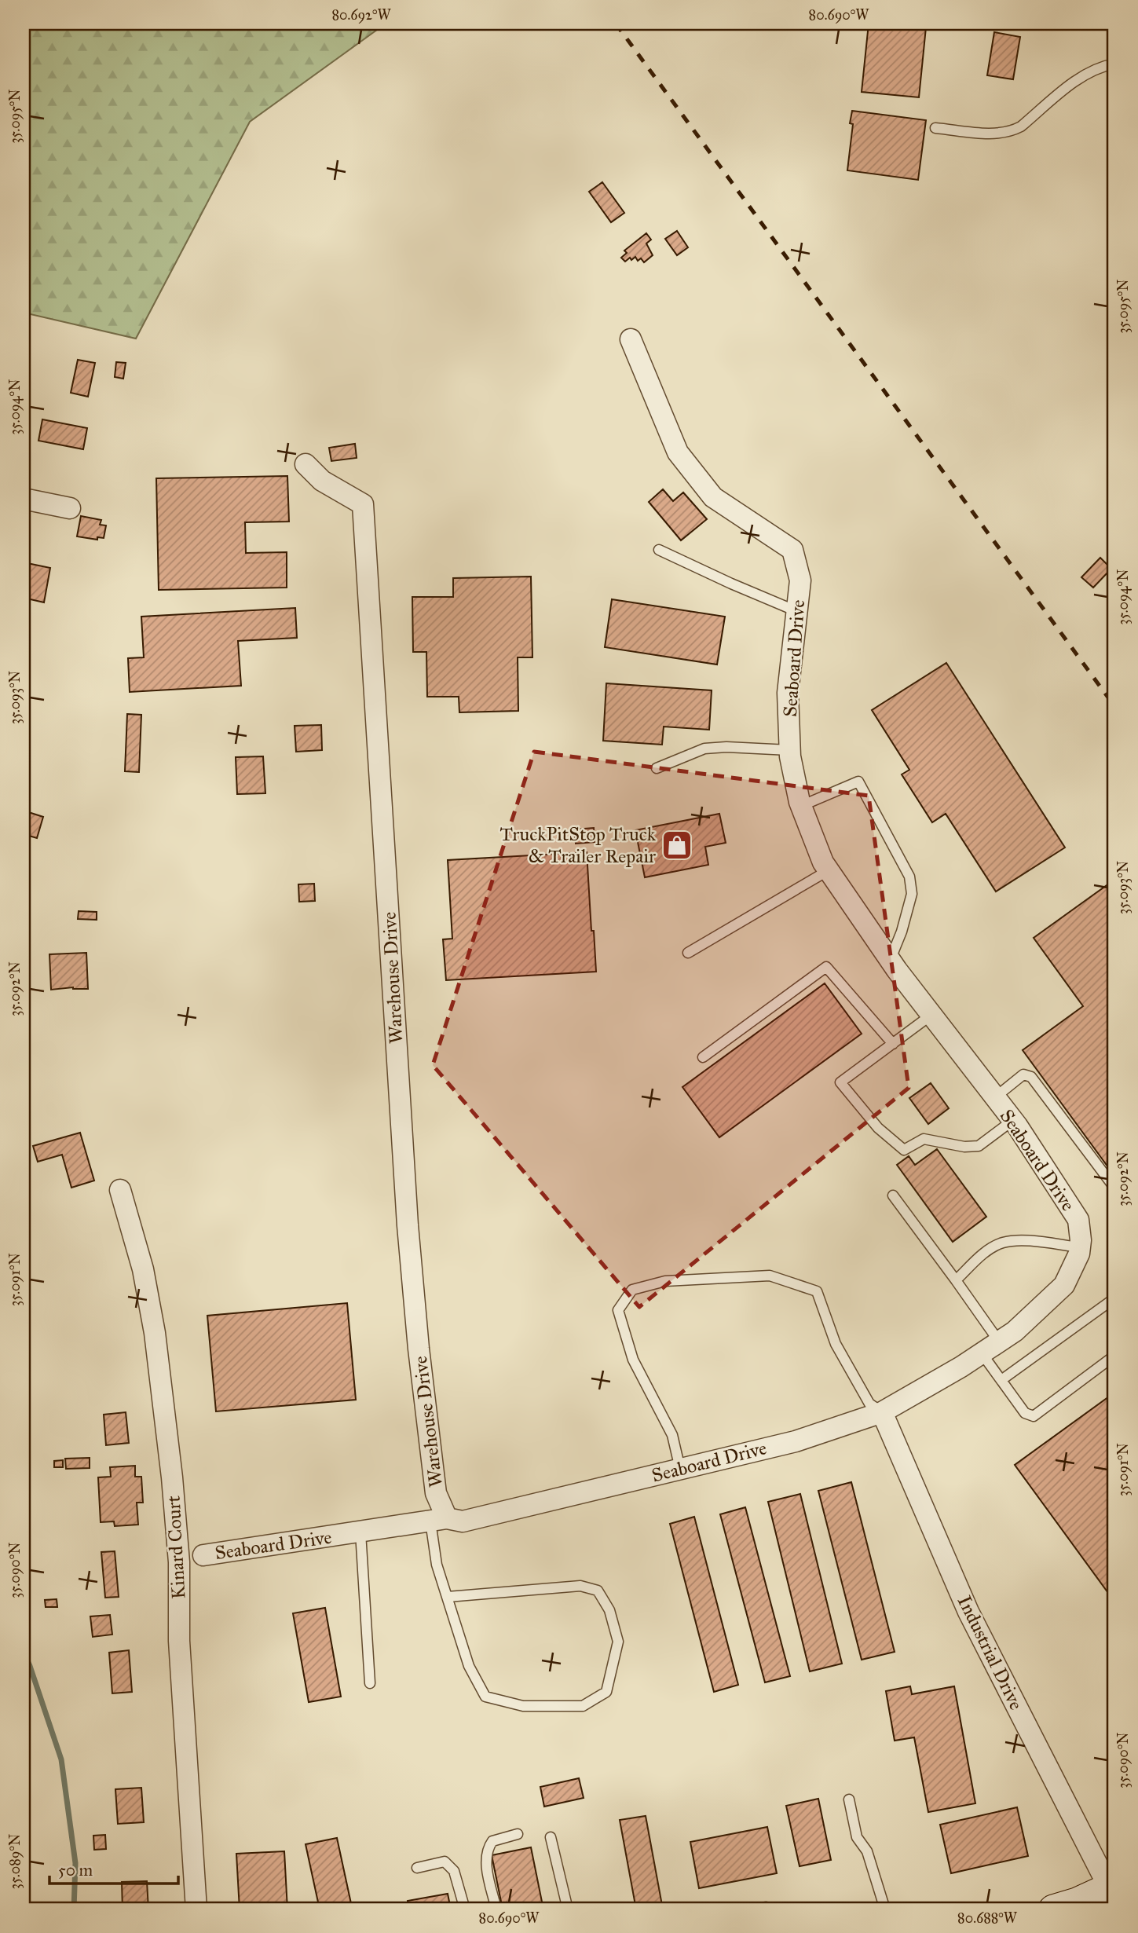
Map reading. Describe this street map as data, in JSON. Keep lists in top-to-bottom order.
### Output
{
  "streets": {
    "street": [
      "Seaboard Drive",
      "Warehouse Drive",
      "Kinard Court",
      "Industrial Drive"
    ]
  },
  "crossings": [
    ["Seaboard Drive", "Warehouse Drive"],
    ["Seaboard Drive", "Industrial Drive"]
  ],
  "places": {
    "shop": ["TruckPitStop Truck & Trailer Repair"]
  },
  "scale_bar": "50 m",
  "coordinates": [
    "80.692°W",
    "80.690°W",
    "35.095°N",
    "35.094°N",
    "35.093°N",
    "35.092°N",
    "35.091°N",
    "35.090°N",
    "35.089°N",
    "80.688°W"
  ]
}
